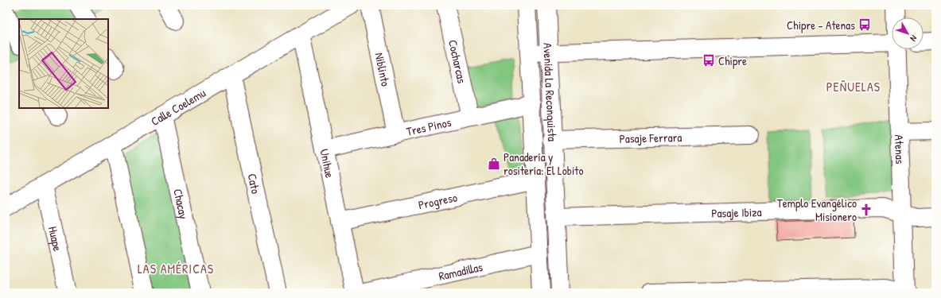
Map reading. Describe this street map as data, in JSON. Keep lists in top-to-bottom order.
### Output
{
  "streets": {
    "street": [
      "Cocharcas",
      "Niblinto",
      "Avenida La Reconquista",
      "Calle Coelemu",
      "Tres Pinos",
      "Pasaje Ferrara",
      "Atenas",
      "Unihue",
      "Cato",
      "Progreso",
      "Chacay",
      "Pasaje Ibiza",
      "Huape",
      "Ramadillas"
    ]
  },
  "crossings": [
    ["Cocharcas", "Tres Pinos"],
    ["Niblinto", "Tres Pinos"],
    ["Avenida La Reconquista", "Tres Pinos"],
    ["Avenida La Reconquista", "Pasaje Ferrara"],
    ["Avenida La Reconquista", "Progreso"],
    ["Avenida La Reconquista", "Pasaje Ibiza"],
    ["Avenida La Reconquista", "Ramadillas"],
    ["Calle Coelemu", "Unihue"],
    ["Calle Coelemu", "Cato"],
    ["Calle Coelemu", "Chacay"],
    ["Calle Coelemu", "Huape"],
    ["Tres Pinos", "Unihue"],
    ["Atenas", "Pasaje Ibiza"],
    ["Unihue", "Progreso"]
  ],
  "districts": ["PEÑUELAS", "LAS AMÉRICAS"],
  "places": {
    "bus stop": ["Chipre - Atenas", "Chipre"],
    "shop": ["Panadería y rositería: El Lobito"],
    "church": ["Templo Evangélico Misionero"]
  },
  "north": "bottom right"
}
